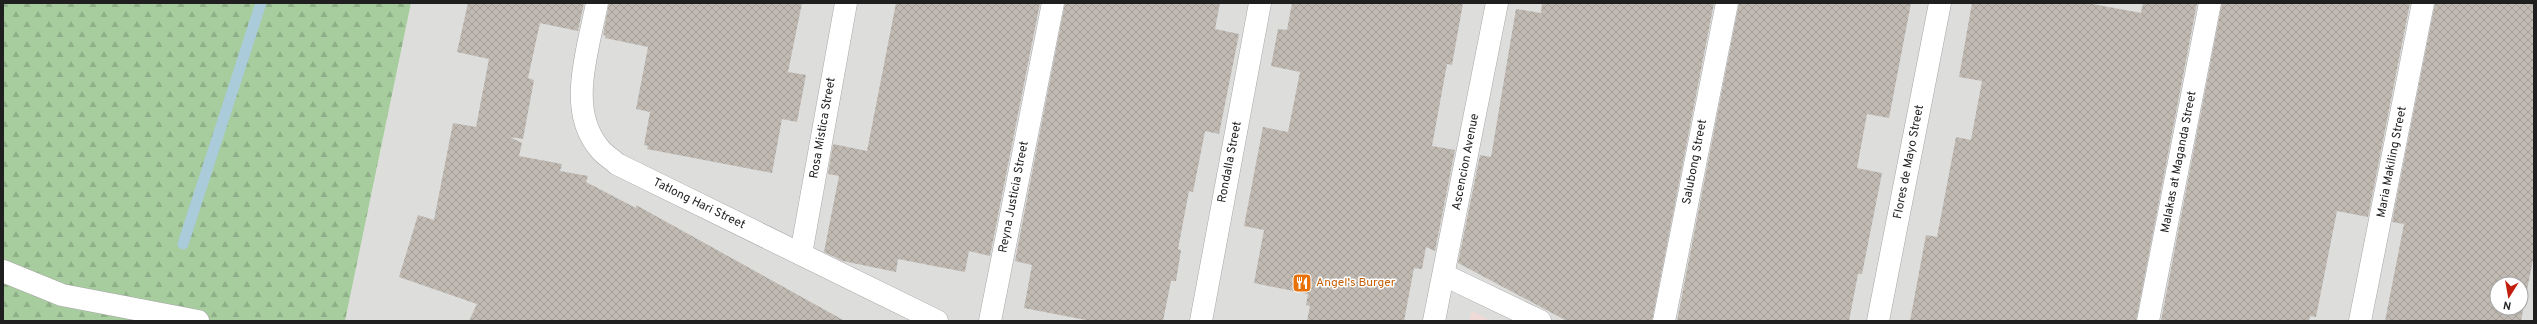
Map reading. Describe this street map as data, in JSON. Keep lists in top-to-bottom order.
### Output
{
  "streets": {
    "street": [
      "Rosa Mistica Street",
      "Rondalla Street",
      "Ascencion Avenue",
      "Salubong Street",
      "Flores de Mayo Street",
      "Malakas at Maganda Street",
      "Maria Makiling Street",
      "Reyna Justicia Street",
      "Tatlong Hari Street"
    ]
  },
  "crossings": [
    ["Rosa Mistica Street", "Tatlong Hari Street"]
  ],
  "places": {
    "restaurant": ["Angel's Burger"]
  },
  "north": "bottom"
}
